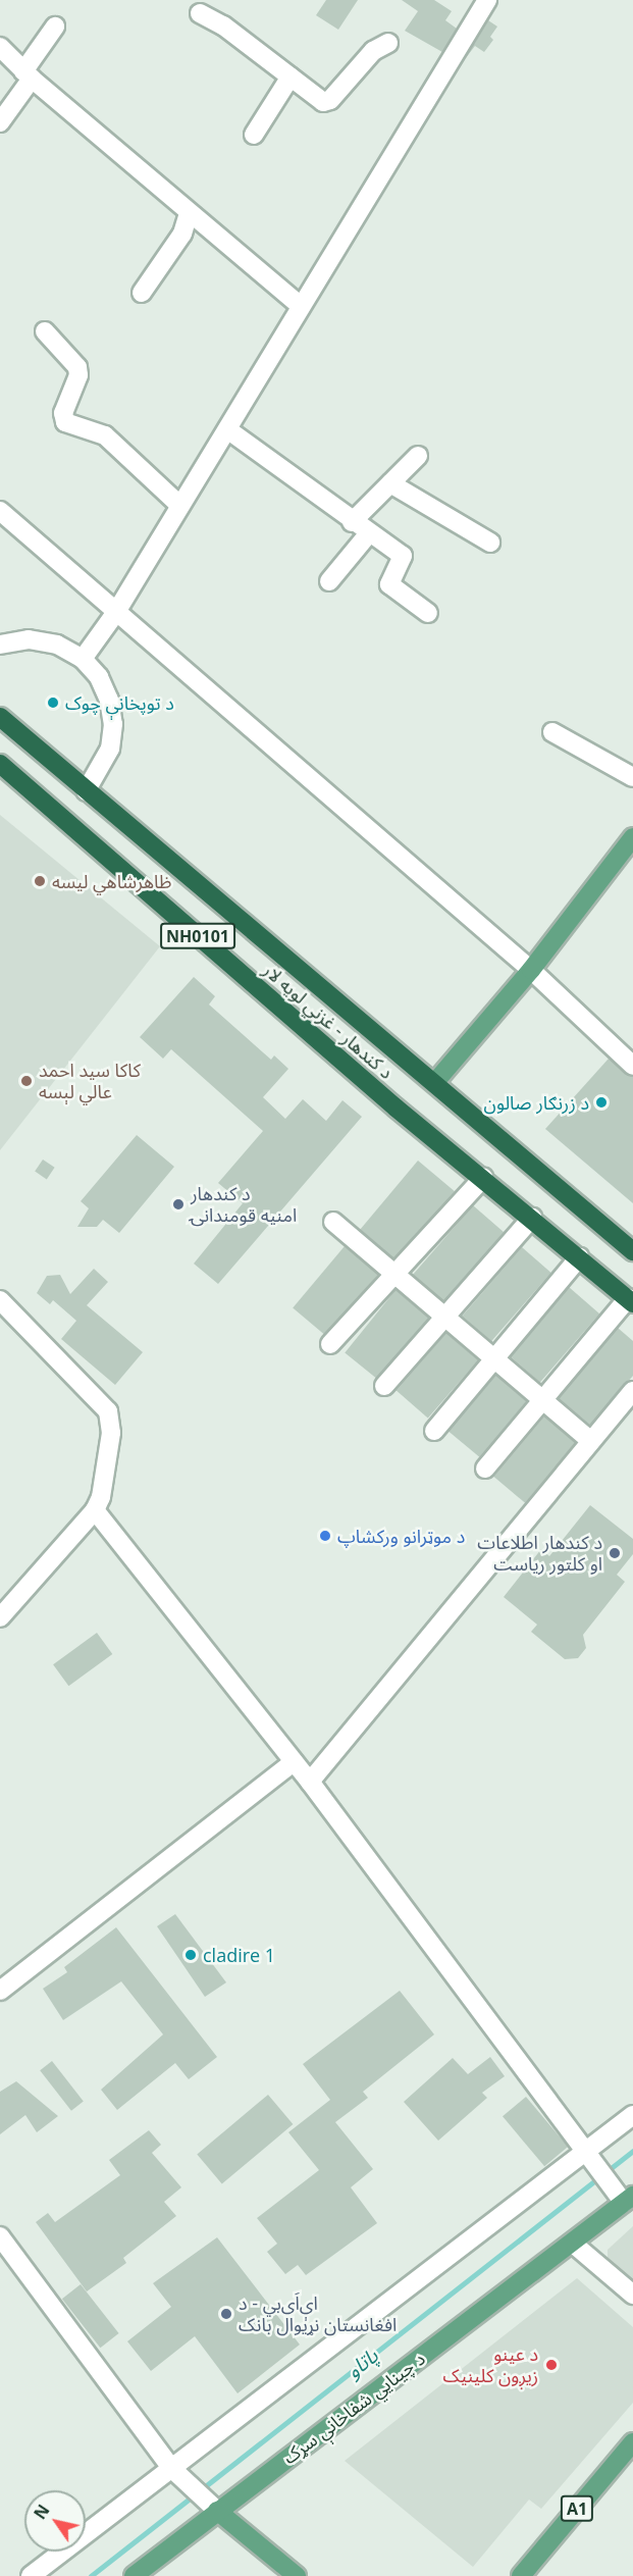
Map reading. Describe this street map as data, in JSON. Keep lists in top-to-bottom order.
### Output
{
  "streets": {
    "highway": ["NH0101", "د کندهار - غزني لويه لار"],
    "main road": ["د چينايي شفاخانې سړک", "A1"]
  },
  "water": ["پاتاو"],
  "places": [
    "د توپخانې چوک",
    "ظاهرشاهي لیسه",
    "کاکا سید احمد عالي لېسه",
    "د زرنګار صالون",
    "د کندهار امنيه قومندانۍ",
    "د موټرانو ورکشاپ",
    "د کندهار اطلاعات او کلتور رياست",
    "cladire 1",
    "اې‌اَی‌بي - د افغانستان نړیوال بانک",
    "د عینو زیږون کلینیک"
  ],
  "north": "top left"
}
